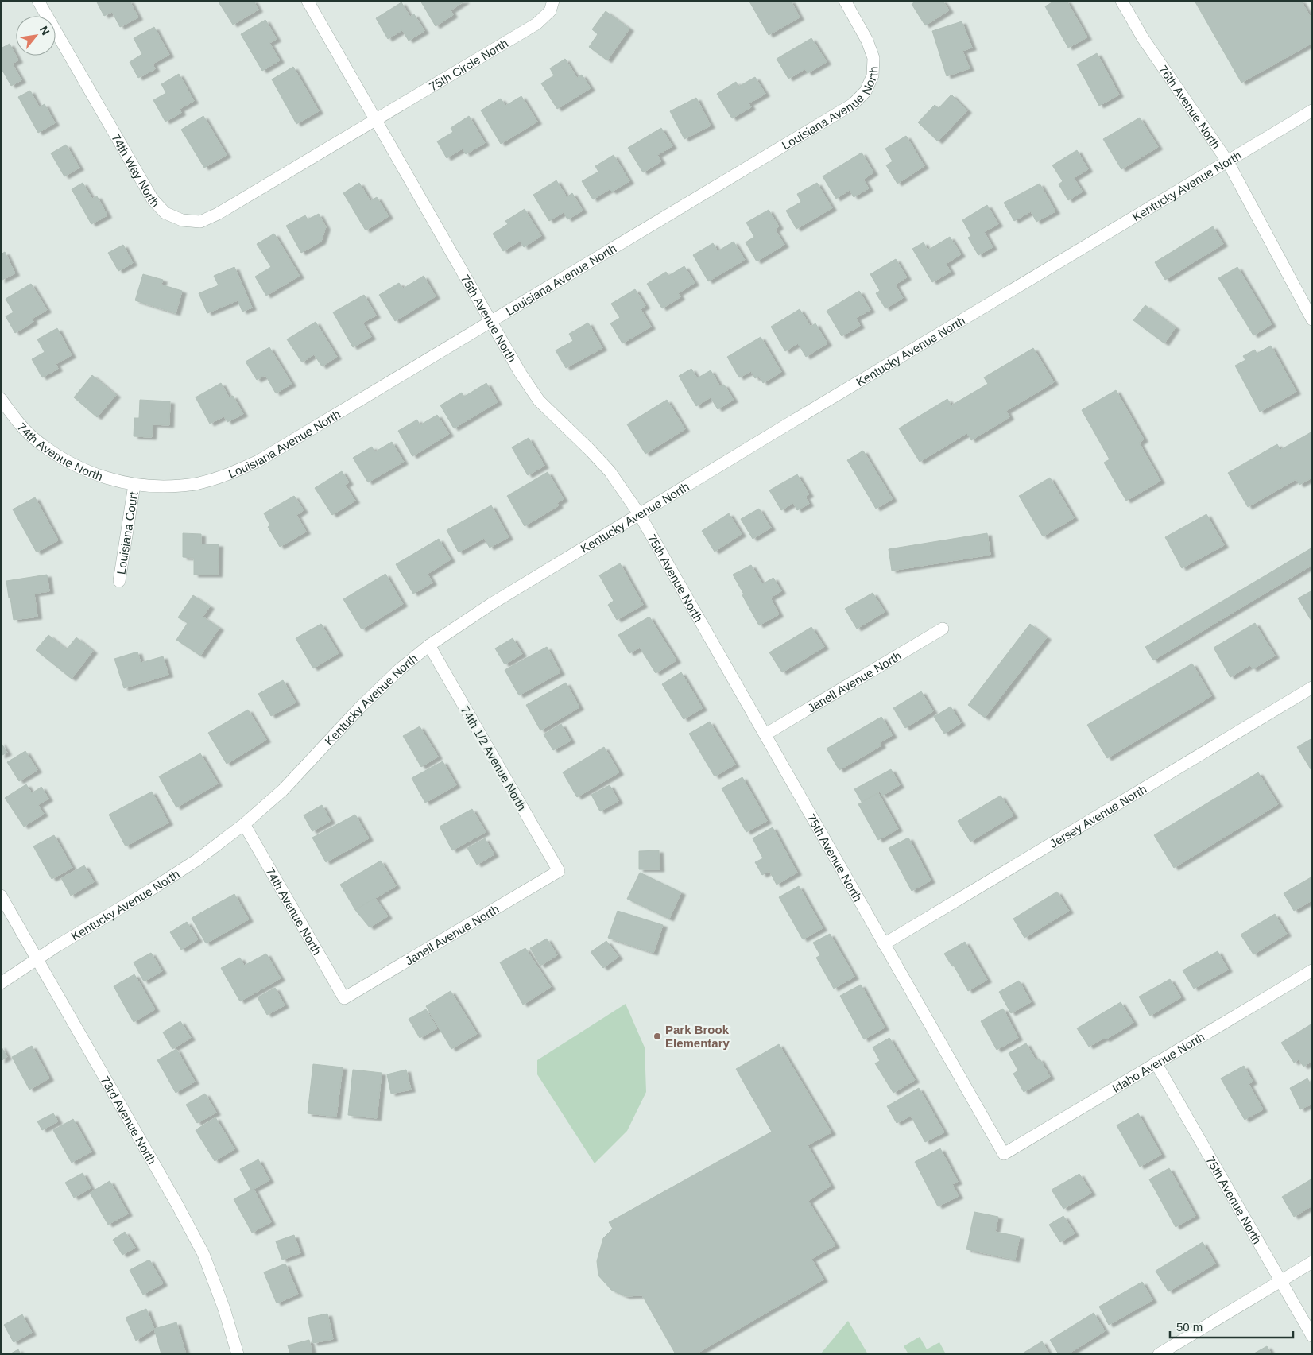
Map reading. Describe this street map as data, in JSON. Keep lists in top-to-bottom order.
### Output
{
  "streets": {
    "street": [
      "75th Circle North",
      "Louisiana Avenue North",
      "76th Avenue North",
      "74th Way North",
      "Kentucky Avenue North",
      "75th Avenue North",
      "74th Avenue North",
      "Louisiana Court",
      "Janell Avenue North",
      "74th 1/2 Avenue North",
      "Jersey Avenue North",
      "Idaho Avenue North",
      "73rd Avenue North"
    ]
  },
  "crossings": [
    ["75th Circle North", "74th Way North"],
    ["75th Circle North", "75th Avenue North"],
    ["Louisiana Avenue North", "75th Avenue North"],
    ["Louisiana Avenue North", "74th Avenue North"],
    ["Louisiana Avenue North", "Louisiana Court"],
    ["76th Avenue North", "Kentucky Avenue North"],
    ["74th Way North", "75th Avenue North"],
    ["Kentucky Avenue North", "75th Avenue North"],
    ["Kentucky Avenue North", "74th Avenue North"],
    ["Kentucky Avenue North", "74th 1/2 Avenue North"],
    ["Kentucky Avenue North", "73rd Avenue North"],
    ["75th Avenue North", "Janell Avenue North"],
    ["75th Avenue North", "Jersey Avenue North"],
    ["75th Avenue North", "Idaho Avenue North"],
    ["74th Avenue North", "Louisiana Court"],
    ["74th Avenue North", "Janell Avenue North"],
    ["Janell Avenue North", "74th 1/2 Avenue North"]
  ],
  "places": ["Park Brook Elementary"],
  "scale_bar": "50 m",
  "north": "top right"
}
